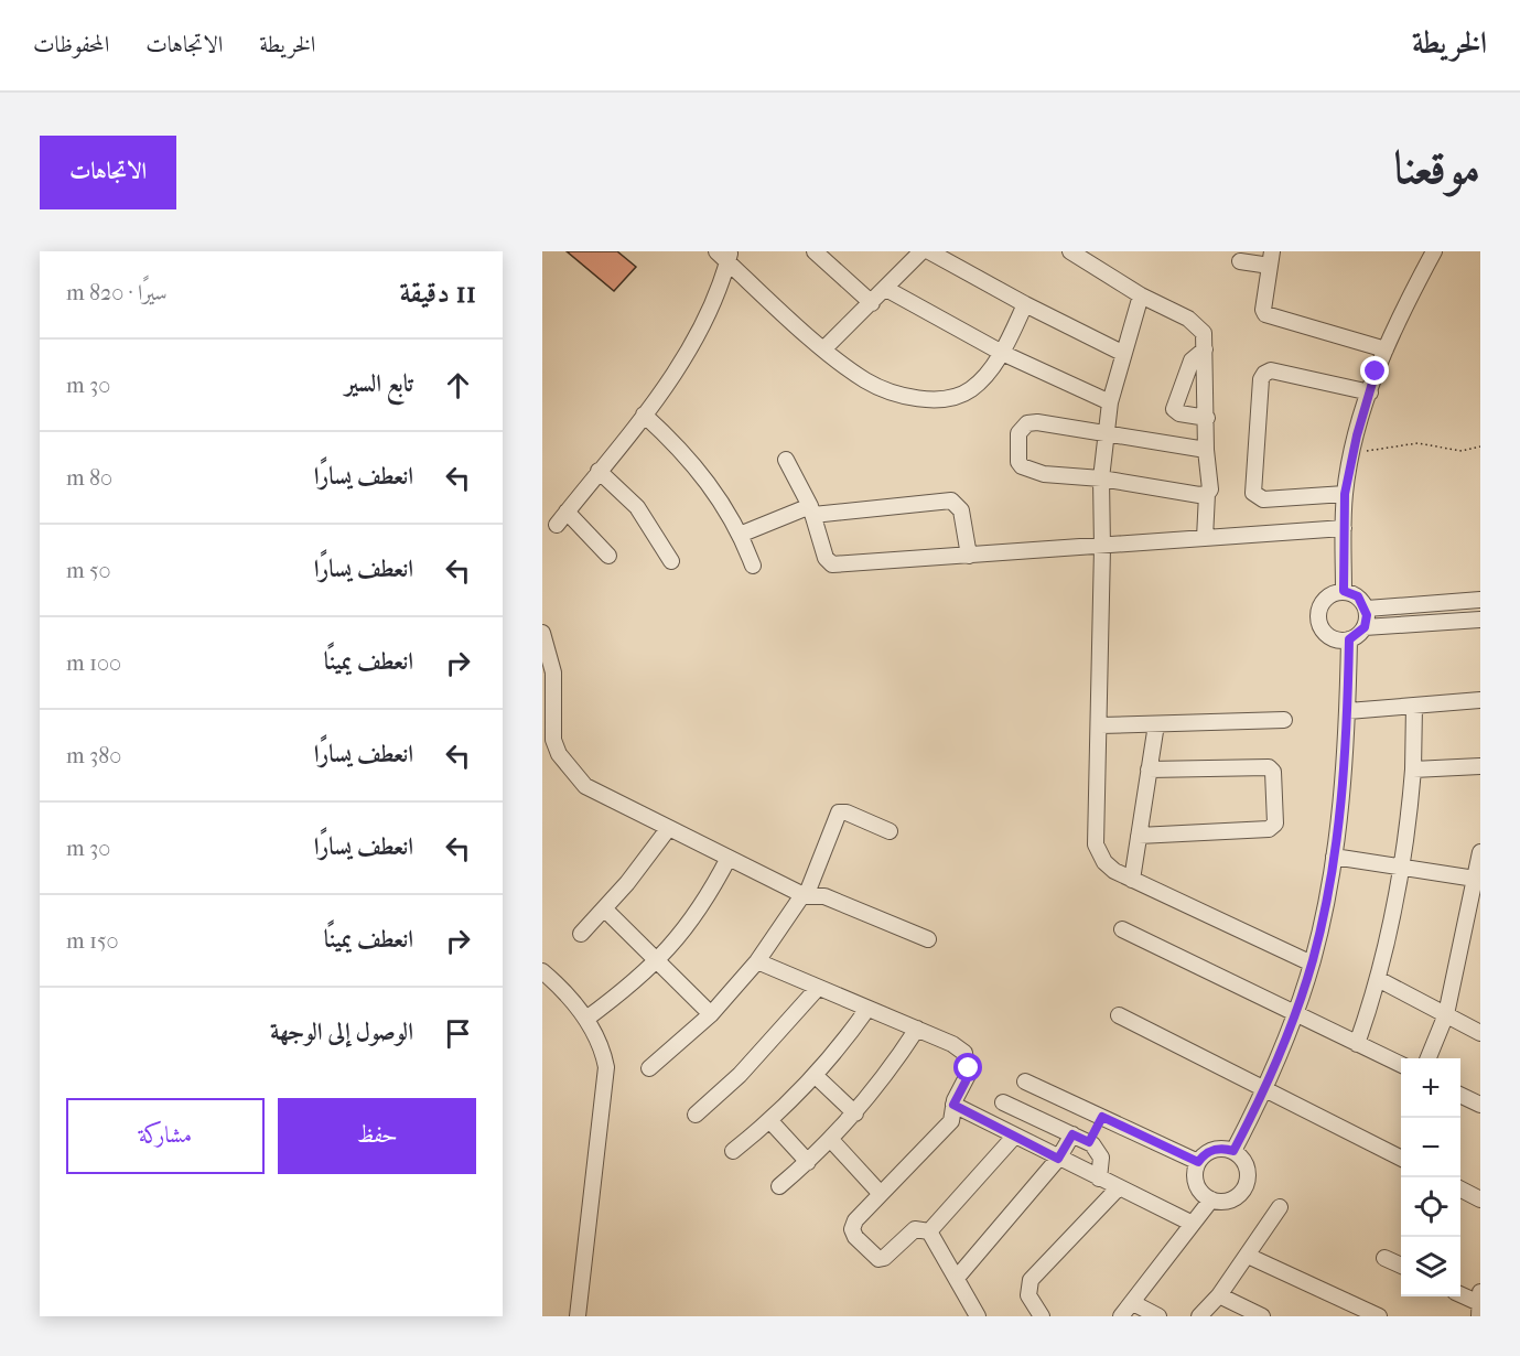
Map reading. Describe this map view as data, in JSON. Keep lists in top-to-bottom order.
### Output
{
  "page": {
    "header": "الخريطة",
    "nav": ["الخريطة", "الاتجاهات", "المحفوظات"],
    "title": "موقعنا",
    "buttons": [
      "الاتجاهات",
      ["حفظ", "مشاركة"]
    ],
    "heading": ["11 دقيقة", "سيرًا · 820 m"],
    "list": [
      ["تابع السير", "30 m"],
      ["انعطف يسارًا", "80 m"],
      ["انعطف يسارًا", "50 m"],
      ["انعطف يمينًا", "100 m"],
      ["انعطف يسارًا", "380 m"],
      ["انعطف يسارًا", "30 m"],
      ["انعطف يمينًا", "150 m"],
      "الوصول إلى الوجهة"
    ],
    "map_buttons": ["+", "−"]
  }
}
